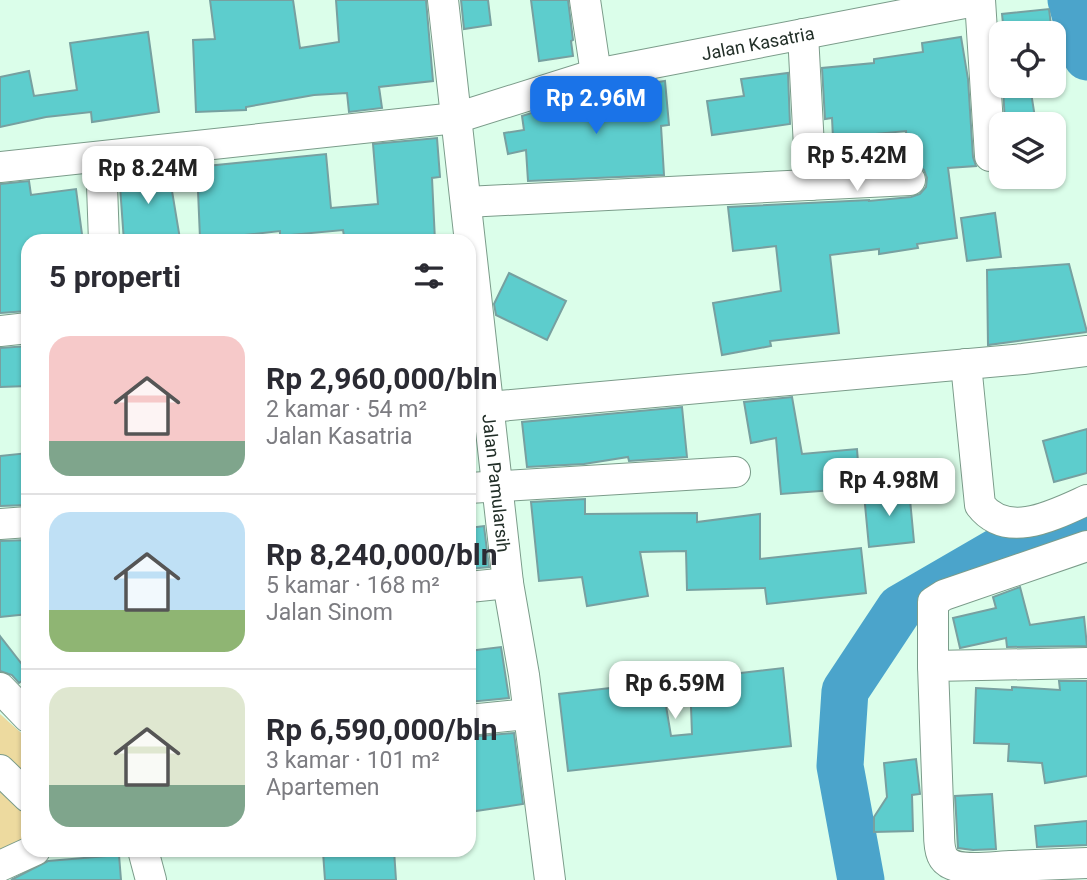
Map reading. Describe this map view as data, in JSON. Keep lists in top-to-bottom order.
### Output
{
  "streets": {
    "street": ["Jalan Kasatria", "Jalan Pamularsih"]
  },
  "crossings": [
    ["Jalan Kasatria", "Jalan Pamularsih"]
  ],
  "page": {
    "price": [
      "Rp 2.96M",
      "Rp 5.42M",
      "Rp 8.24M",
      "Rp 4.98M",
      "Rp 6.59M"
    ],
    "heading": "5 properti",
    "list": [
      {
        "name": "Rp 2,960,000/bln",
        "note": "2 kamar · 54 m² · Jalan Kasatria"
      },
      {
        "name": "Rp 8,240,000/bln",
        "note": "5 kamar · 168 m² · Jalan Sinom"
      },
      {
        "name": "Rp 6,590,000/bln",
        "note": "3 kamar · 101 m² · Apartemen"
      }
    ]
  }
}
